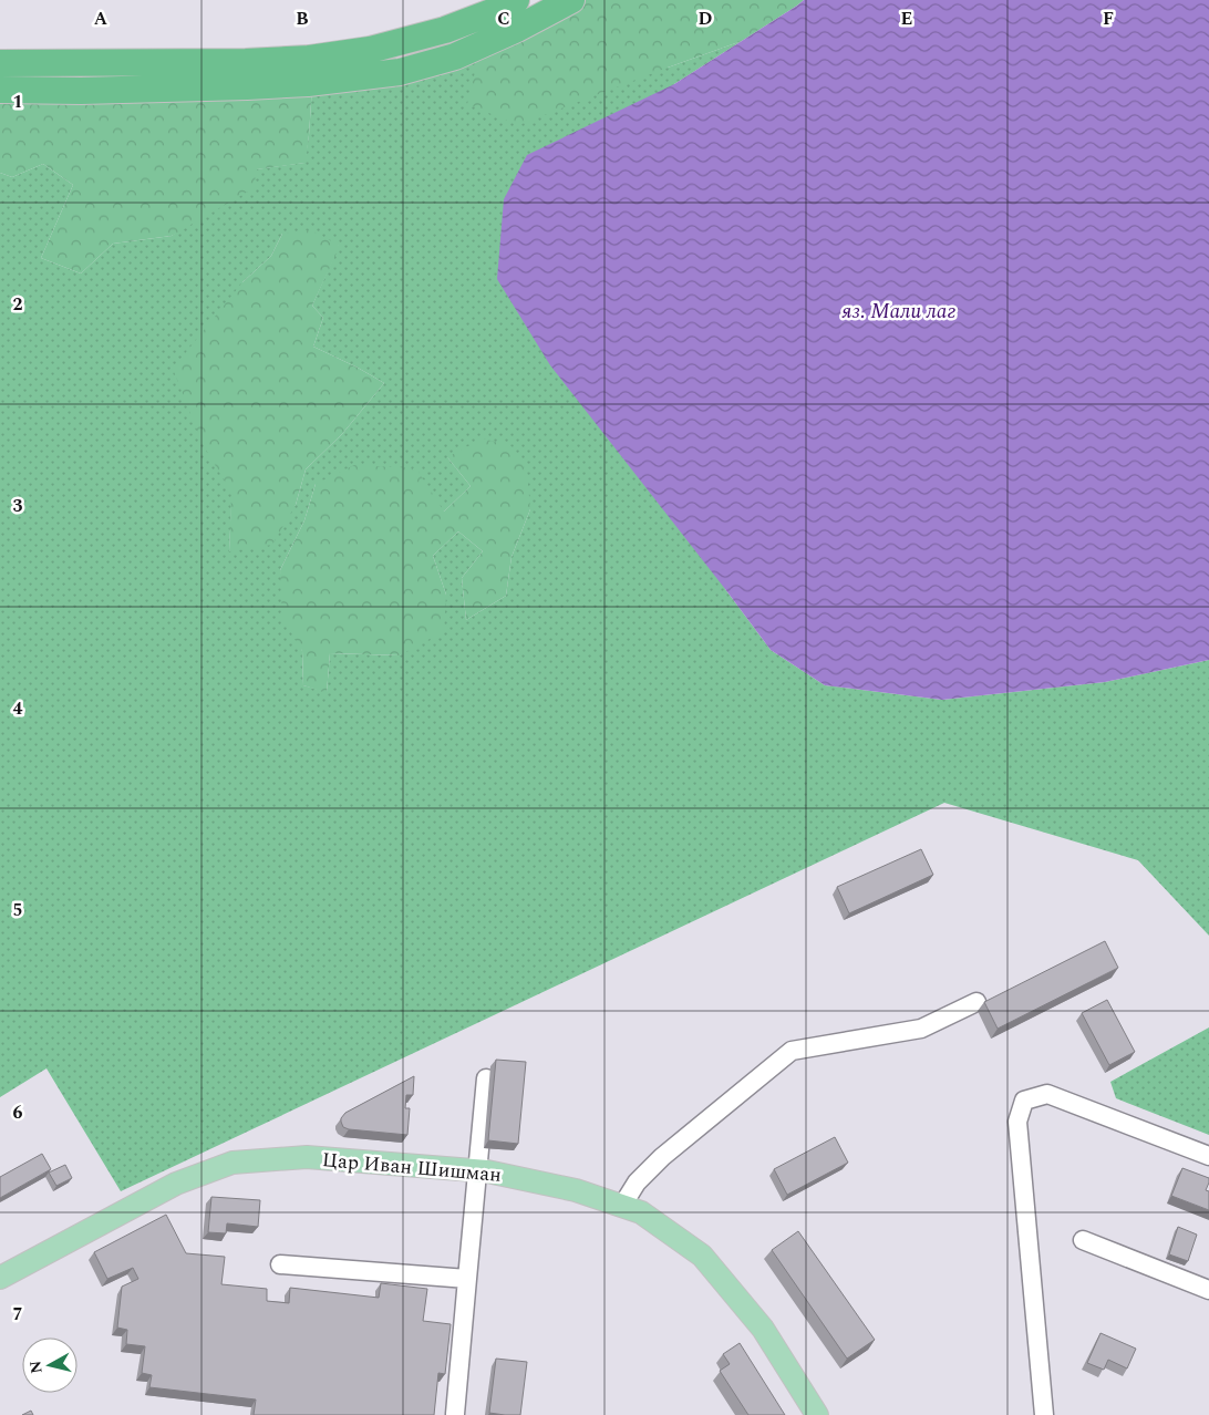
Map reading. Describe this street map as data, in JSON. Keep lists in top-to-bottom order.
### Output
{
  "streets": {
    "main road": ["Цар Иван Шишман"]
  },
  "water": ["яз. Мали лаг"],
  "north": "left",
  "grid": {
    "columns": [
      "A",
      "B",
      "C",
      "D",
      "E",
      "F"
    ],
    "rows": [
      "1",
      "2",
      "3",
      "4",
      "5",
      "6",
      "7"
    ]
  }
}
